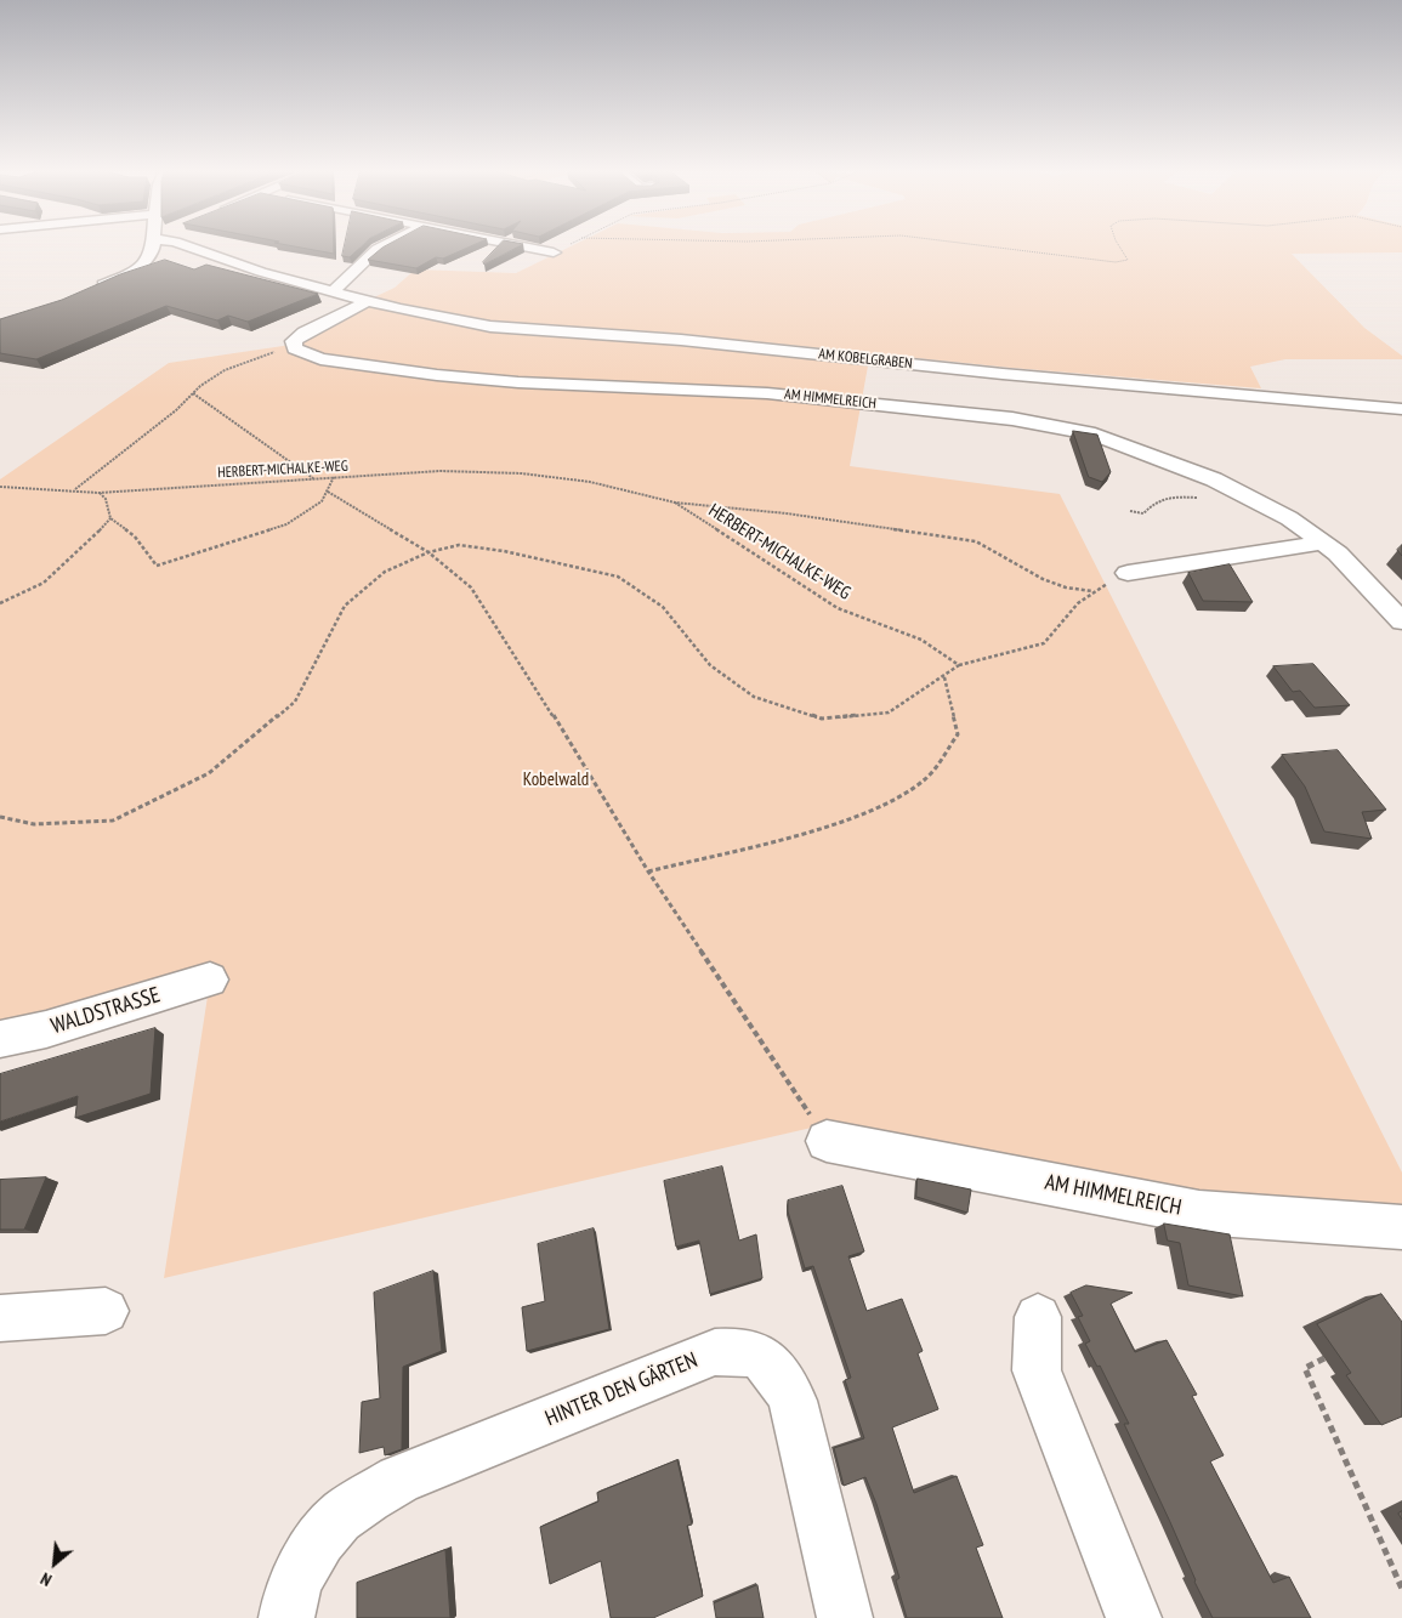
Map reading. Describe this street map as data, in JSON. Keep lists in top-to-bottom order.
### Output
{
  "streets": {
    "street": [
      "AM KOBELGRABEN",
      "AM HIMMELREICH",
      "WALDSTRASSE",
      "HINTER DEN GÄRTEN"
    ],
    "path": ["HERBERT-MICHALKE-WEG"]
  },
  "parks": ["Kobelwald"],
  "north": "bottom left"
}
